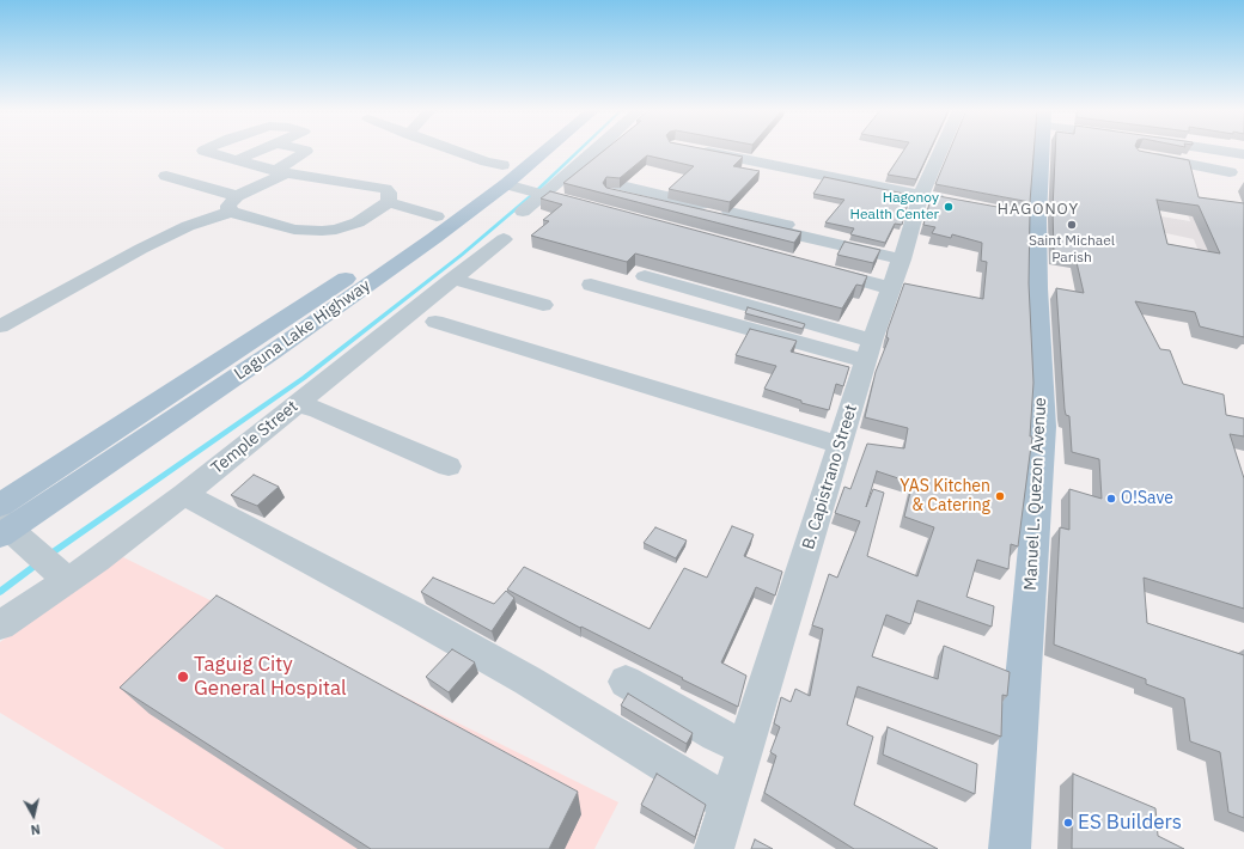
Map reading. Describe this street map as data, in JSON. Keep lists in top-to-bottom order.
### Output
{
  "streets": {
    "main road": ["Laguna Lake Highway", "Manuel L. Quezon Avenue"],
    "street": ["Temple Street", "B. Capistrano Street"]
  },
  "districts": ["HAGONOY"],
  "places": [
    "Hagonoy Health Center",
    "Saint Michael Parish",
    "YAS Kitchen & Catering",
    "O!Save",
    "Taguig City General Hospital",
    "ES Builders"
  ],
  "north": "bottom"
}
